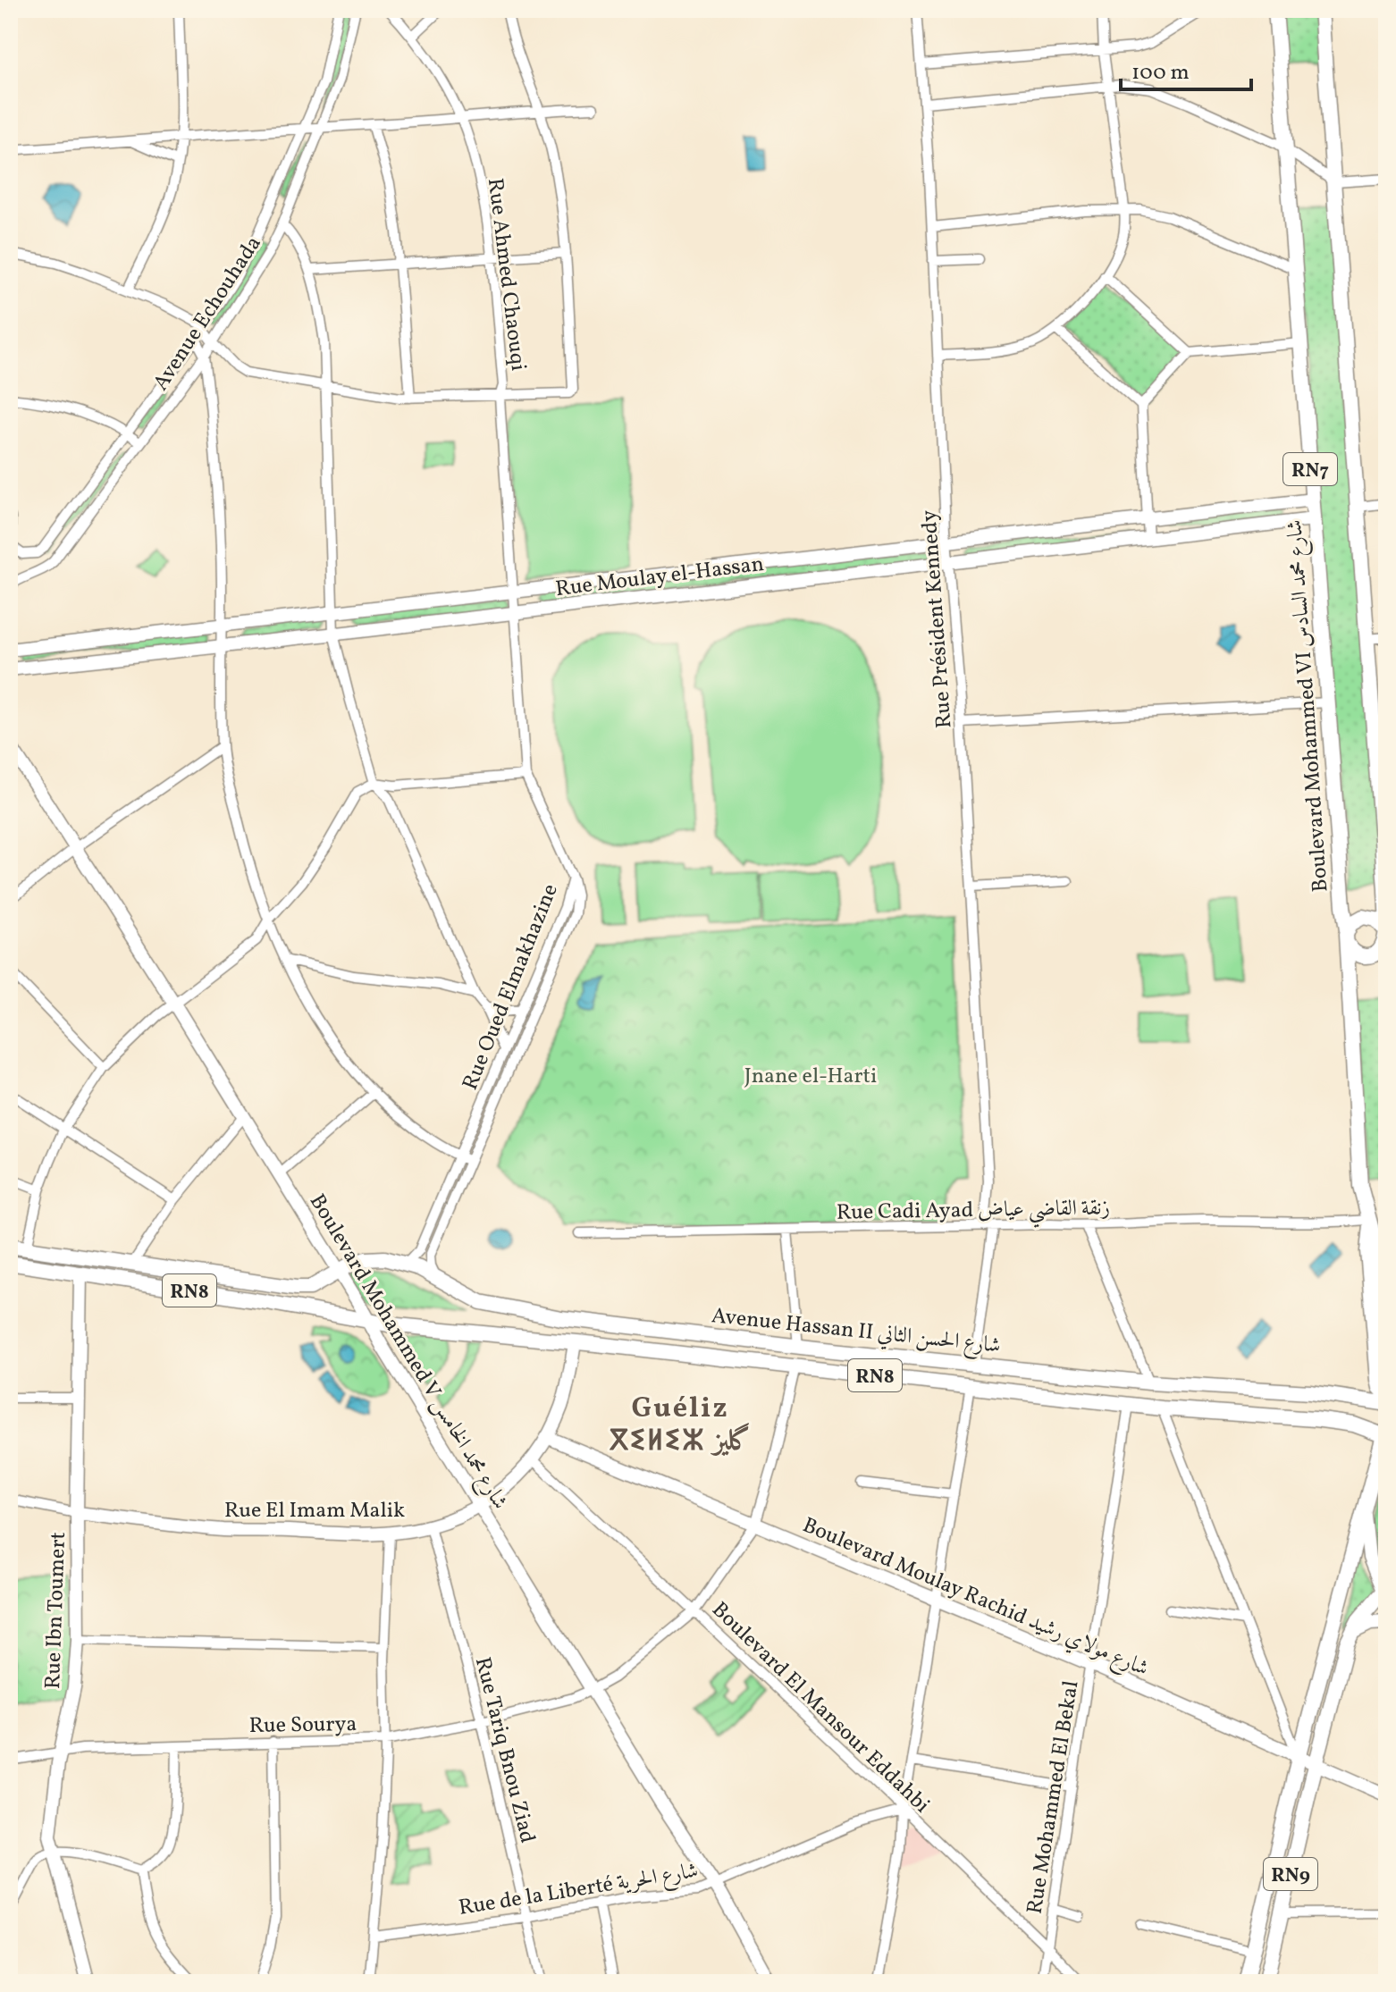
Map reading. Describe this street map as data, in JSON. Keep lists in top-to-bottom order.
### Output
{
  "streets": {
    "main road": [
      "RN7",
      "Boulevard Mohammed VI شارع محمد السادس",
      "RN8",
      "Avenue Hassan II شارع الحسن الثاني",
      "RN9"
    ],
    "street": [
      "Rue Ahmed Chaouqi",
      "Avenue Echouhada",
      "Rue Moulay el-Hassan",
      "Rue Président Kennedy",
      "Rue Oued Elmakhazine",
      "Rue Cadi Ayad زنقة القاضي عياض",
      "Boulevard Mohammed V شارع محمد الخامس",
      "Rue El Imam Malik",
      "Boulevard Moulay Rachid شارع مولاي رشيد",
      "Rue Ibn Toumert",
      "Boulevard El Mansour Eddahbi",
      "Rue Sourya",
      "Rue Tariq Bnou Ziad",
      "Rue Mohammed El Bekal",
      "Rue de la Liberté شارع الحرية"
    ]
  },
  "crossings": [
    ["Rue Ahmed Chaouqi", "Rue Moulay el-Hassan"],
    ["RN7", "Boulevard Mohammed VI شارع محمد السادس"],
    ["Rue Moulay el-Hassan", "Rue Président Kennedy"],
    ["Rue Moulay el-Hassan", "Boulevard Mohammed VI شارع محمد السادس"],
    ["Rue Président Kennedy", "Rue Cadi Ayad زنقة القاضي عياض"],
    ["Rue Président Kennedy", "Avenue Hassan II شارع الحسن الثاني"],
    ["Boulevard Mohammed VI شارع محمد السادس", "Rue Cadi Ayad زنقة القاضي عياض"],
    ["Boulevard Mohammed VI شارع محمد السادس", "Avenue Hassan II شارع الحسن الثاني"],
    ["Rue Oued Elmakhazine", "Avenue Hassan II شارع الحسن الثاني"],
    ["RN8", "Avenue Hassan II شارع الحسن الثاني"],
    ["RN8", "Boulevard Mohammed V شارع محمد الخامس"],
    ["RN8", "Rue Ibn Toumert"],
    ["Avenue Hassan II شارع الحسن الثاني", "Boulevard Mohammed V شارع محمد الخامس"],
    ["Avenue Hassan II شارع الحسن الثاني", "Rue El Imam Malik"],
    ["Avenue Hassan II شارع الحسن الثاني", "Rue Sourya"],
    ["Avenue Hassan II شارع الحسن الثاني", "Rue Mohammed El Bekal"],
    ["Avenue Hassan II شارع الحسن الثاني", "RN9"],
    ["Boulevard Mohammed V شارع محمد الخامس", "Rue El Imam Malik"],
    ["Boulevard Mohammed V شارع محمد الخامس", "Rue Sourya"],
    ["Boulevard Mohammed V شارع محمد الخامس", "Rue de la Liberté شارع الحرية"],
    ["Rue El Imam Malik", "Boulevard Moulay Rachid شارع مولاي رشيد"],
    ["Rue El Imam Malik", "Rue Ibn Toumert"],
    ["Rue El Imam Malik", "Boulevard El Mansour Eddahbi"],
    ["Rue El Imam Malik", "Rue Tariq Bnou Ziad"],
    ["Boulevard Moulay Rachid شارع مولاي رشيد", "Rue Sourya"],
    ["Boulevard Moulay Rachid شارع مولاي رشيد", "Rue Mohammed El Bekal"],
    ["Boulevard Moulay Rachid شارع مولاي رشيد", "RN9"],
    ["Rue Ibn Toumert", "Rue Sourya"],
    ["Boulevard El Mansour Eddahbi", "Rue Sourya"],
    ["Boulevard El Mansour Eddahbi", "Rue Mohammed El Bekal"],
    ["Boulevard El Mansour Eddahbi", "Rue de la Liberté شارع الحرية"],
    ["Rue Sourya", "Rue Tariq Bnou Ziad"],
    ["Rue Tariq Bnou Ziad", "Rue de la Liberté شارع الحرية"]
  ],
  "districts": ["Guéliz ⴳⵉⵍⵉⵣ گليز"],
  "parks": ["Jnane el-Harti"],
  "scale_bar": "100 m"
}
